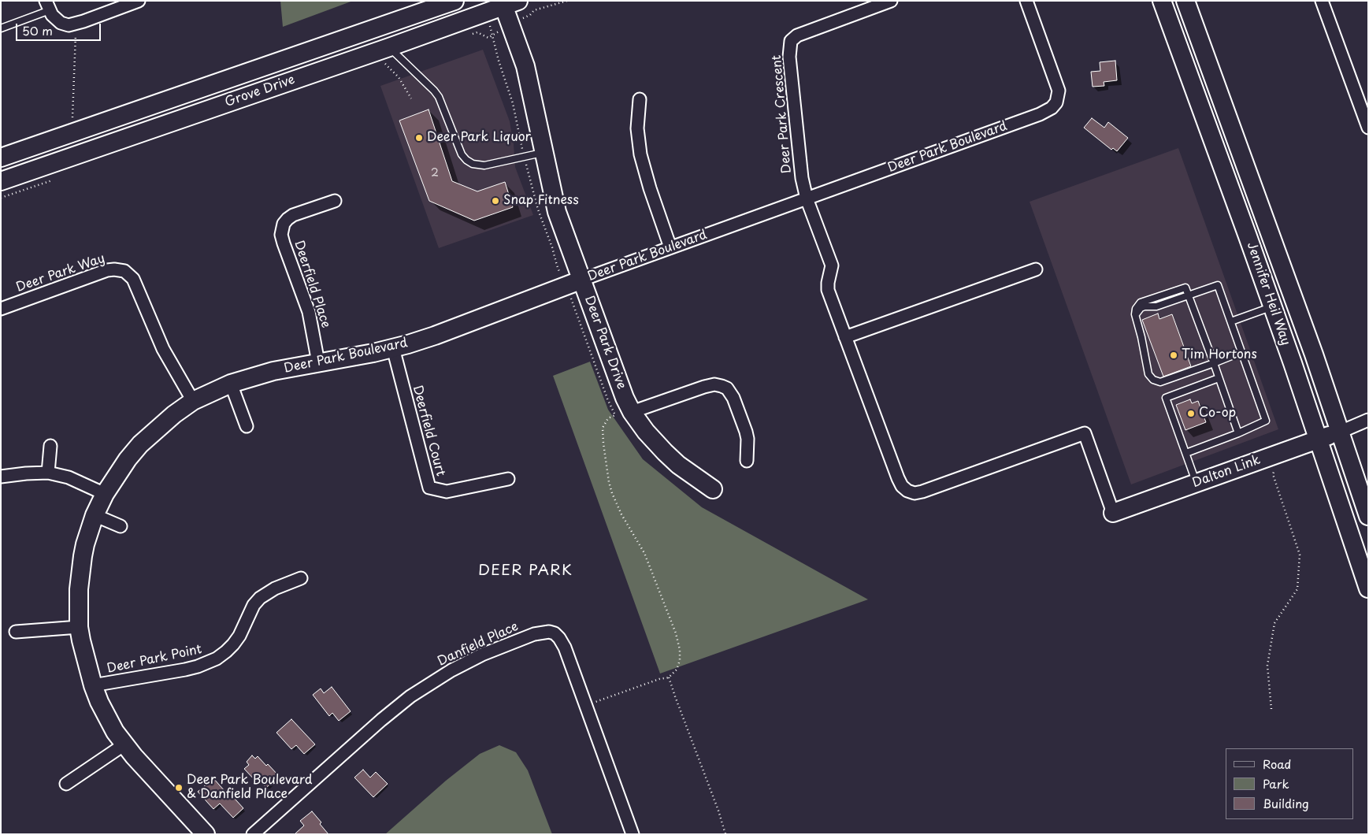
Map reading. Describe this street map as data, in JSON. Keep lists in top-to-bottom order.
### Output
{
  "streets": {
    "main road": [
      "Grove Drive",
      "Deer Park Boulevard",
      "Jennifer Heil Way",
      "Deer Park Drive",
      "Dalton Link"
    ],
    "street": [
      "Deer Park Crescent",
      "Deer Park Way",
      "Deerfield Place",
      "Deerfield Court",
      "Danfield Place",
      "Deer Park Point"
    ]
  },
  "crossings": [
    ["Grove Drive", "Deer Park Drive"],
    ["Deer Park Crescent", "Deer Park Boulevard"],
    ["Deer Park Boulevard", "Deer Park Way"],
    ["Deer Park Boulevard", "Deerfield Place"],
    ["Deer Park Boulevard", "Deer Park Drive"],
    ["Deer Park Boulevard", "Deerfield Court"],
    ["Deer Park Boulevard", "Deer Park Point"],
    ["Jennifer Heil Way", "Dalton Link"]
  ],
  "districts": ["DEER PARK"],
  "places": [
    "Deer Park Liquor",
    "Snap Fitness",
    "Tim Hortons",
    "Co-op",
    "Deer Park Boulevard & Danfield Place"
  ],
  "house_numbers": ["2"],
  "legend": ["Road", "Park", "Building"],
  "scale_bar": "50 m"
}
